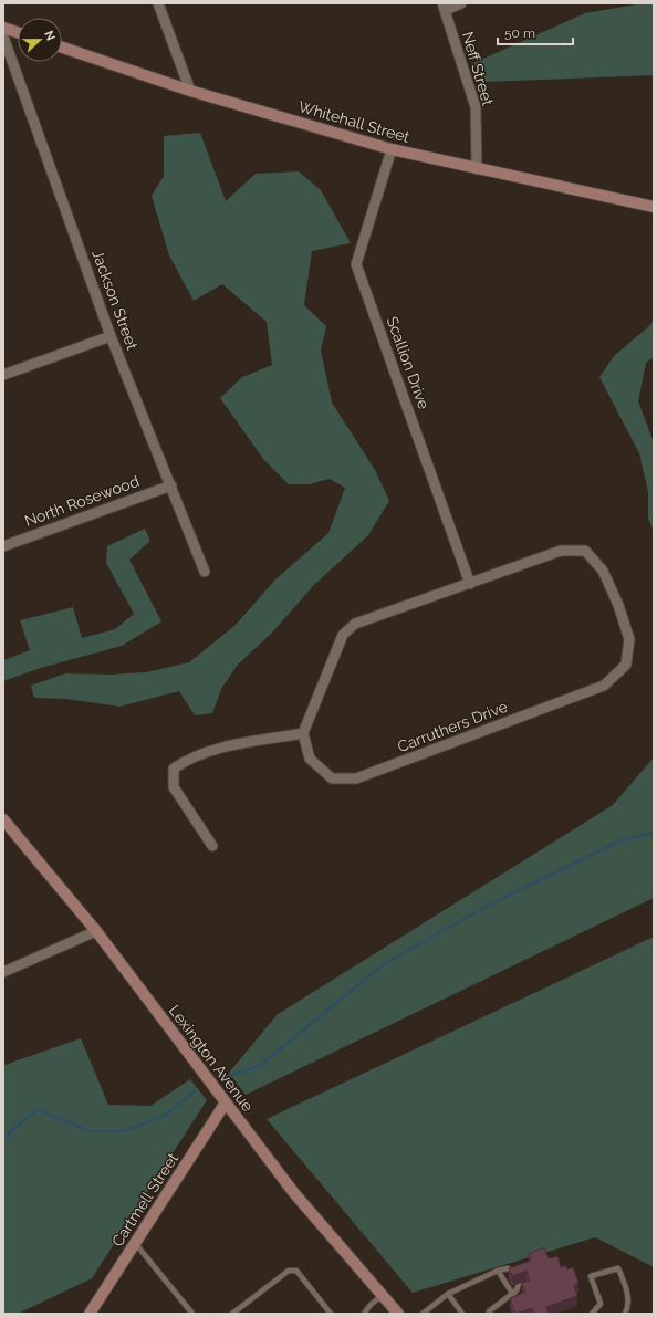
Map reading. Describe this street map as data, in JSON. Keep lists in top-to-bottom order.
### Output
{
  "streets": {
    "street": [
      "Neff Street",
      "Whitehall Street",
      "Jackson Street",
      "Scallion Drive",
      "North Rosewood",
      "Carruthers Drive",
      "Lexington Avenue",
      "Cartmell Street"
    ]
  },
  "crossings": [
    ["Neff Street", "Whitehall Street"],
    ["Whitehall Street", "Scallion Drive"],
    ["Jackson Street", "North Rosewood"],
    ["Scallion Drive", "Carruthers Drive"],
    ["Lexington Avenue", "Cartmell Street"]
  ],
  "scale_bar": "50 m",
  "north": "right"
}
